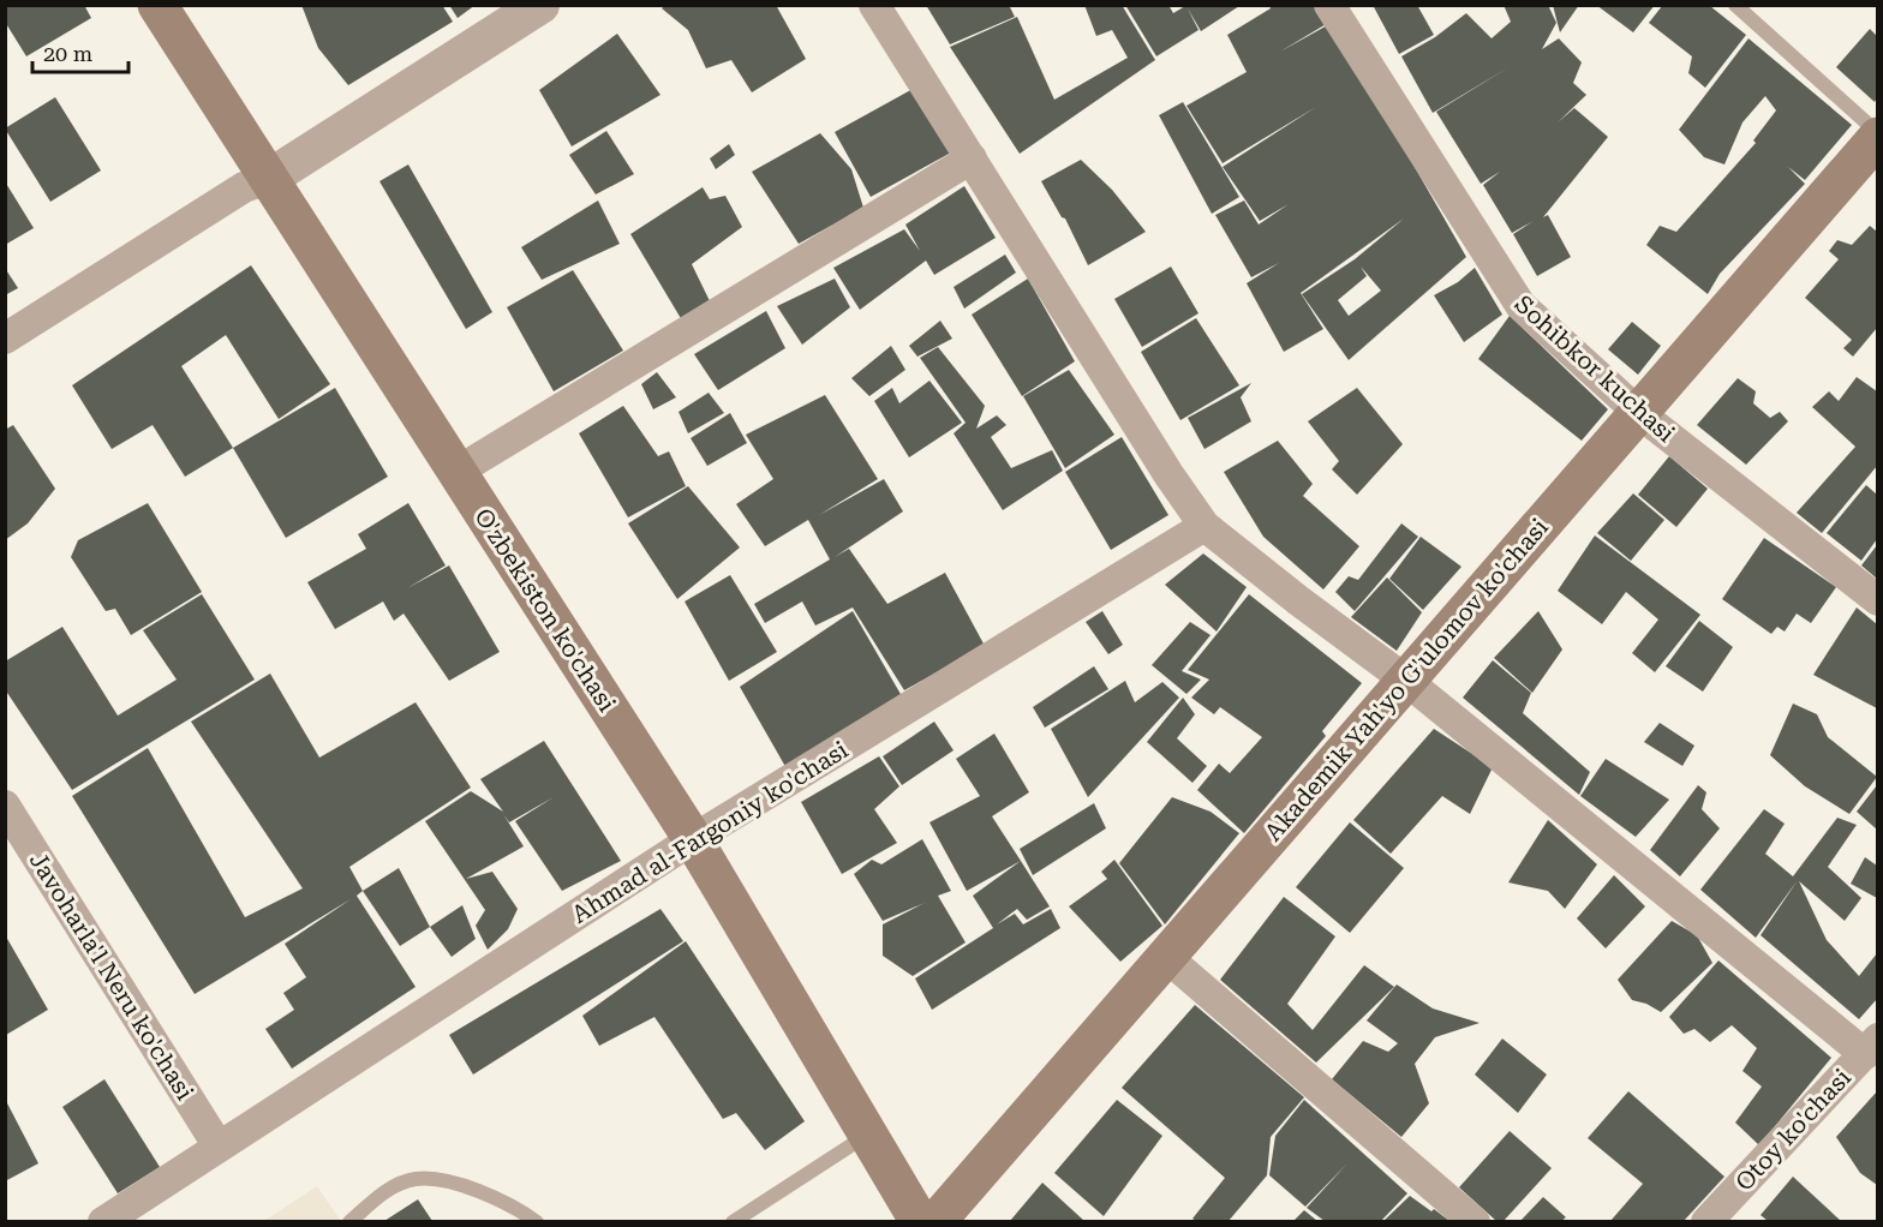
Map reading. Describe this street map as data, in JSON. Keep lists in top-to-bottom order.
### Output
{
  "streets": {
    "main road": ["O'zbekiston ko'chasi", "Akademik Yah'yo G'ulomov ko'chasi"],
    "street": [
      "Sohibkor kuchasi",
      "Ahmad al-Fargoniy ko'chasi",
      "Javoharla'l Neru ko'chasi",
      "Otoy ko'chasi"
    ]
  },
  "crossings": [
    ["Sohibkor kuchasi", "Akademik Yah'yo G'ulomov ko'chasi"],
    ["O'zbekiston ko'chasi", "Ahmad al-Fargoniy ko'chasi"],
    ["Ahmad al-Fargoniy ko'chasi", "Javoharla'l Neru ko'chasi"]
  ],
  "scale_bar": "20 m"
}
